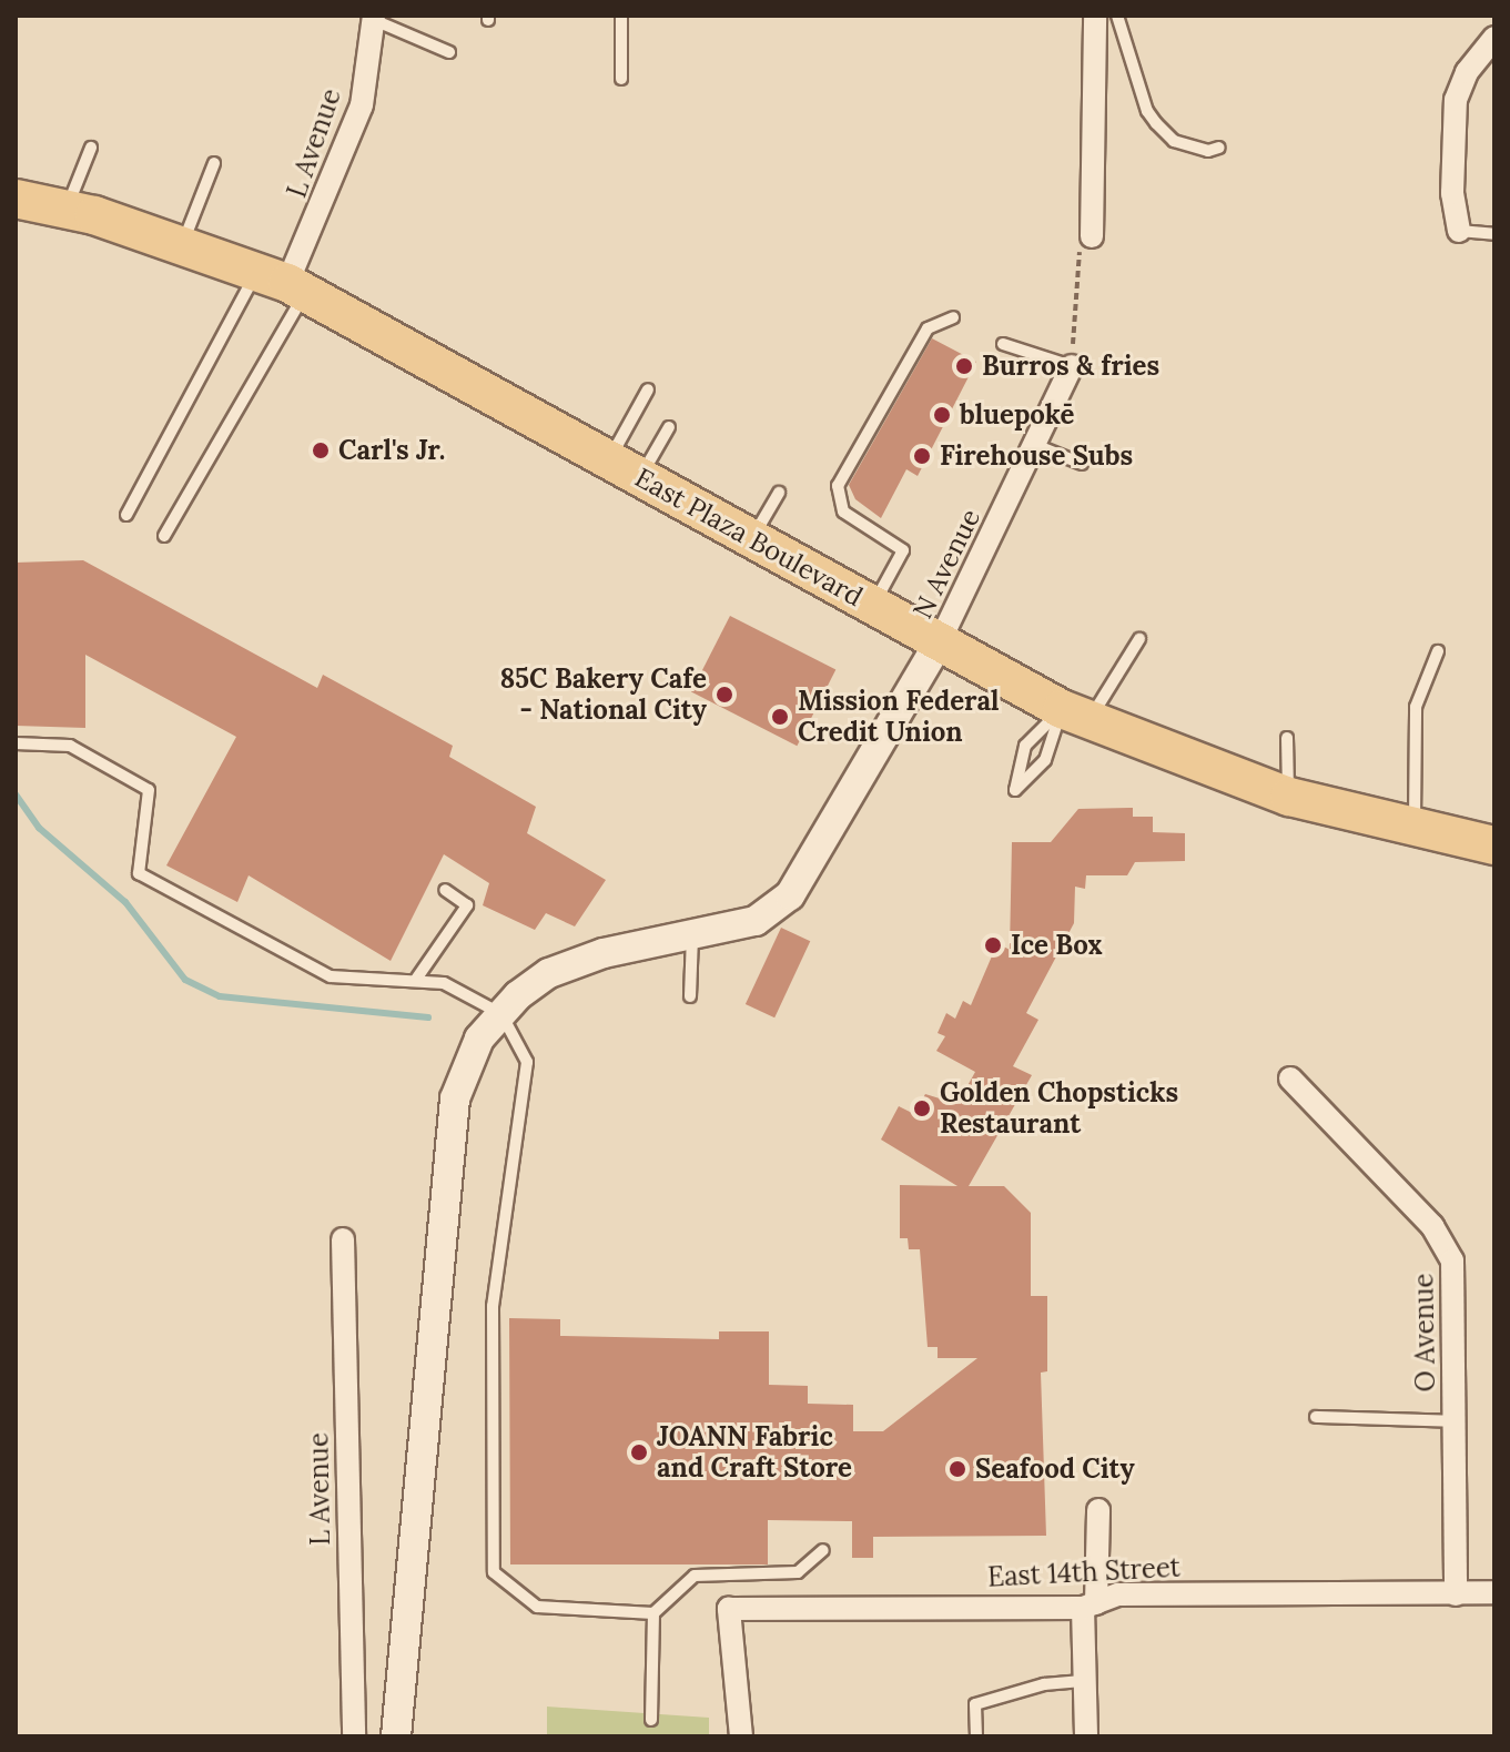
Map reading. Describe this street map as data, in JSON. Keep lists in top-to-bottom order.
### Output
{
  "streets": {
    "main road": ["East Plaza Boulevard"],
    "street": [
      "L Avenue",
      "N Avenue",
      "O Avenue",
      "East 14th Street"
    ]
  },
  "crossings": [
    ["L Avenue", "East Plaza Boulevard"],
    ["East Plaza Boulevard", "N Avenue"],
    ["O Avenue", "East 14th Street"]
  ],
  "places": [
    "Burros & fries",
    "bluepokē",
    "Carl's Jr.",
    "Firehouse Subs",
    "85C Bakery Cafe - National City",
    "Mission Federal Credit Union",
    "Ice Box",
    "Golden Chopsticks Restaurant",
    "JOANN Fabric and Craft Store",
    "Seafood City"
  ]
}
